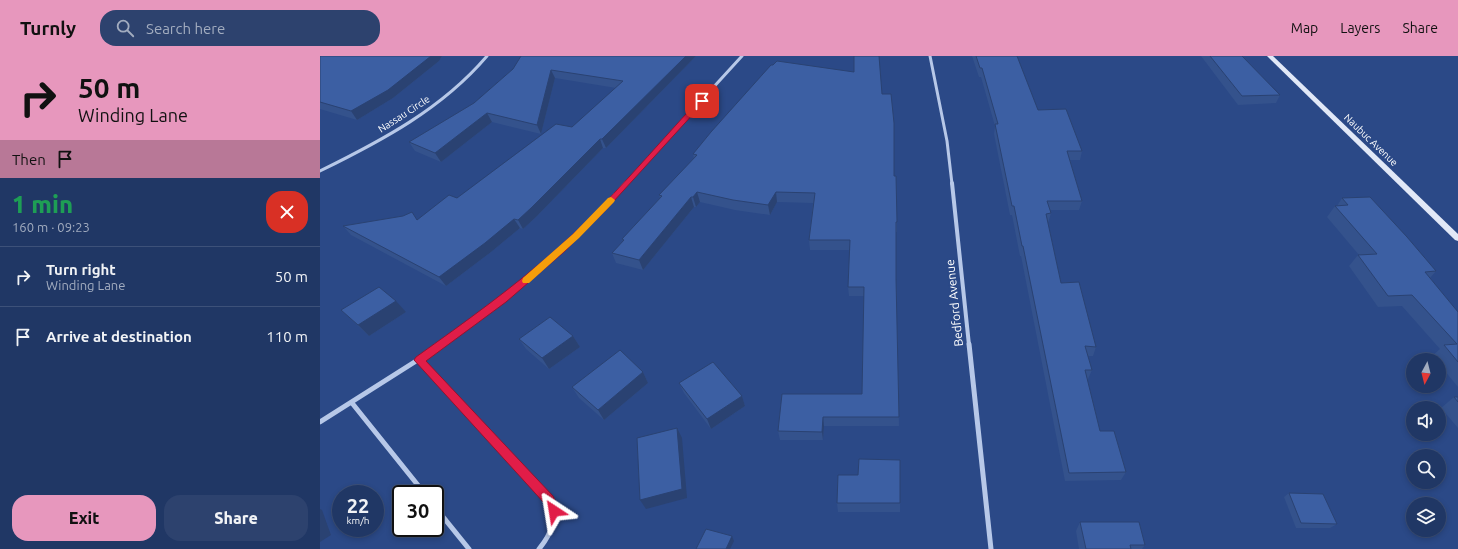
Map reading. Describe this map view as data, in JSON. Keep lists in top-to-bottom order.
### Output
{
  "streets": {
    "main road": ["Naubuc Avenue"],
    "street": ["Nassau Circle", "Bedford Avenue"]
  },
  "north": "bottom",
  "page": {
    "header": "Turnly",
    "search": "Search here",
    "nav": ["Map", "Layers", "Share"],
    "turn": ["50 m", "Winding Lane"],
    "then": "Then",
    "heading": ["1 min", "160 m · 09:23"],
    "list": [
      {
        "name": "Turn right",
        "note": "Winding Lane",
        "value": "50 m"
      },
      {
        "name": "Arrive at destination",
        "value": "110 m"
      }
    ],
    "speed": "22 km/h",
    "limit": "30",
    "buttons": ["Exit", "Share"]
  }
}
